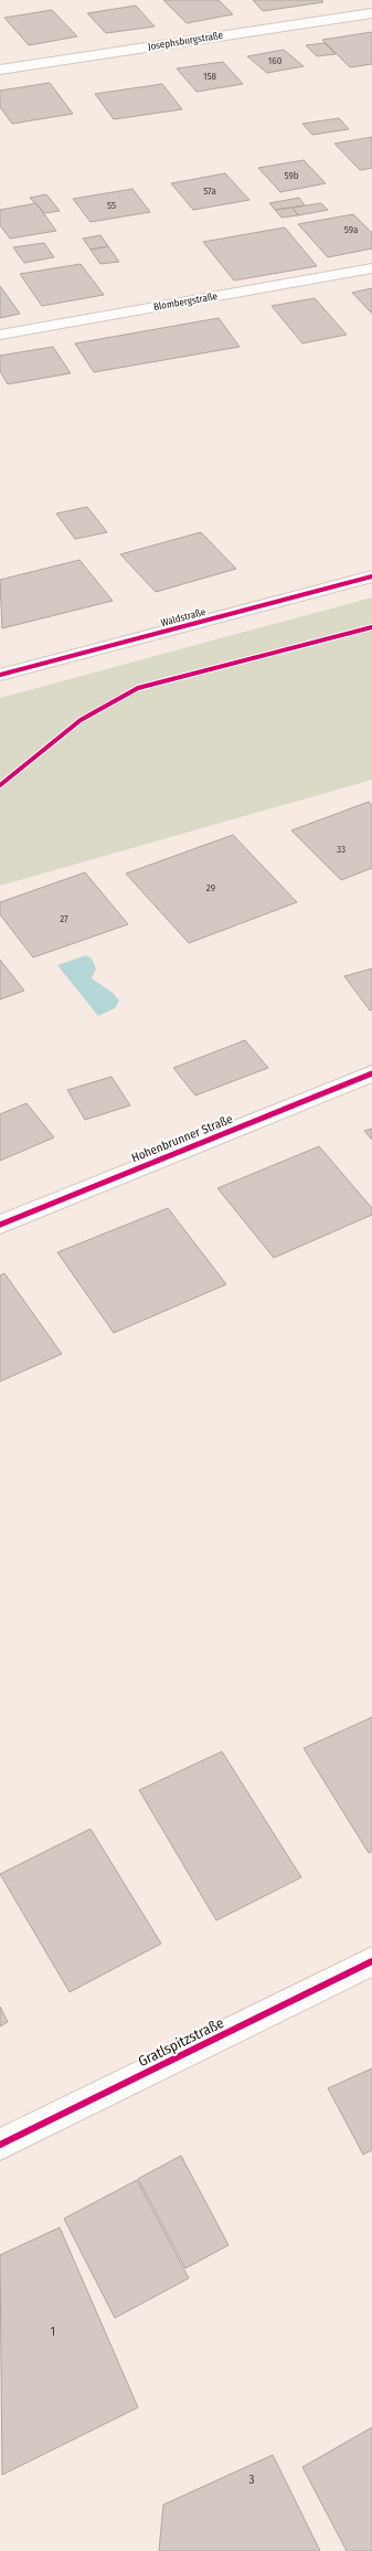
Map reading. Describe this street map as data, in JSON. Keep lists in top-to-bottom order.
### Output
{
  "streets": {
    "street": [
      "Josephsburgstraße",
      "Blombergstraße",
      "Waldstraße",
      "Hohenbrunner Straße",
      "Gratlspitzstraße"
    ]
  },
  "house_numbers": [
    "160",
    "158",
    "59b",
    "57a",
    "55",
    "59a",
    "33",
    "29",
    "27",
    "1",
    "3"
  ]
}
